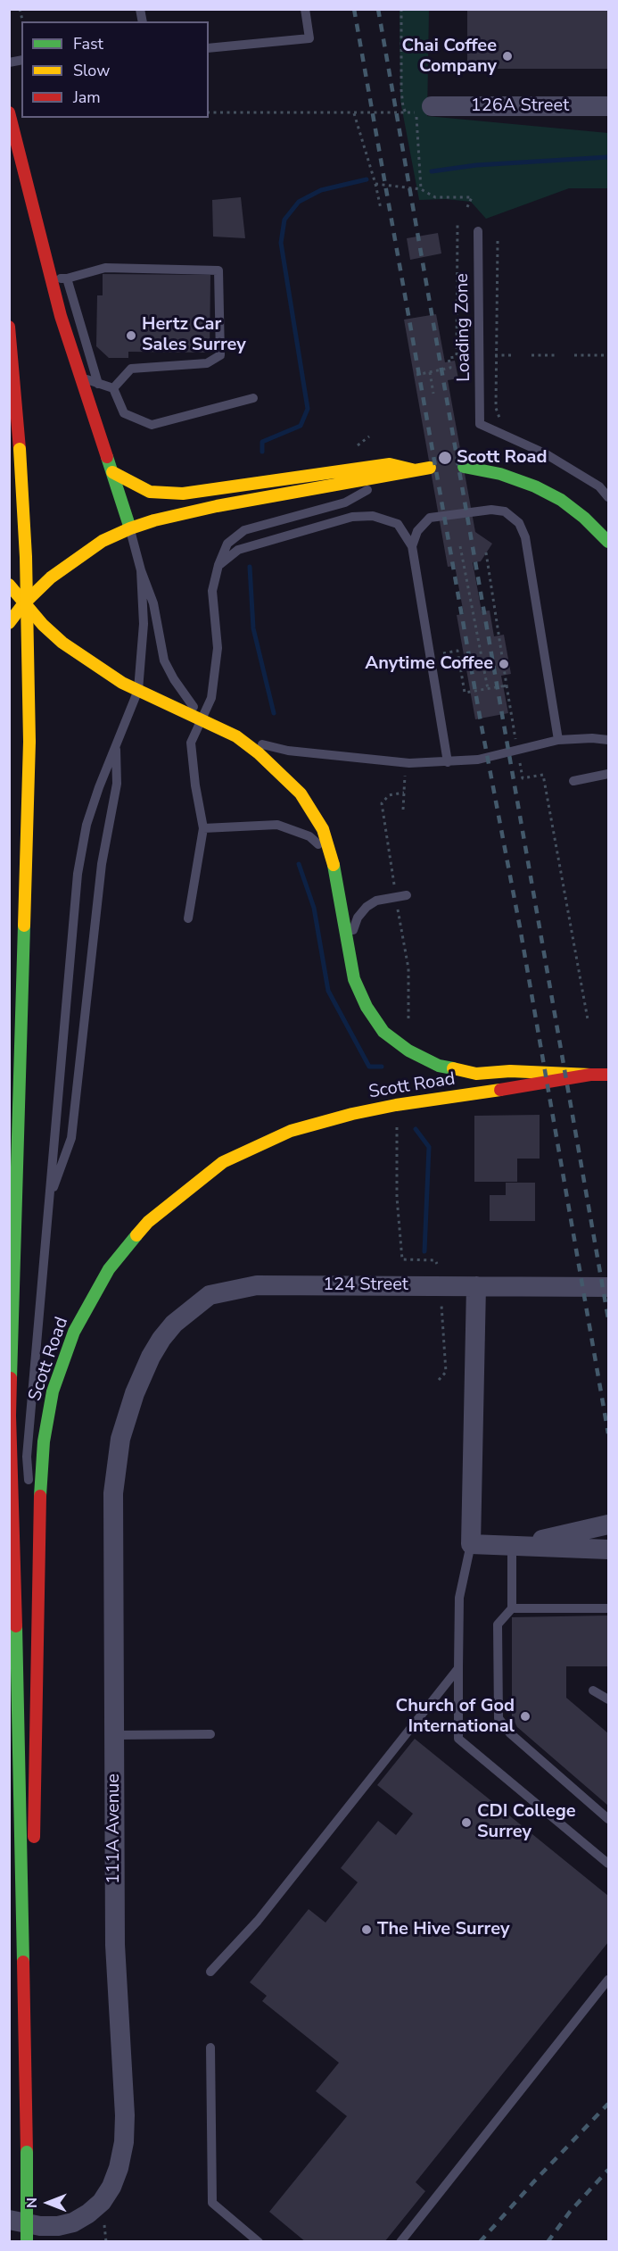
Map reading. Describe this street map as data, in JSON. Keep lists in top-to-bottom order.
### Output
{
  "streets": {
    "main road": ["Scott Road"],
    "street": ["126A Street", "124 Street", "111A Avenue"],
    "lane": ["Loading Zone"]
  },
  "crossings": [
    ["124 Street", "111A Avenue"]
  ],
  "places": [
    "Chai Coffee Company",
    "Hertz Car Sales Surrey",
    "Scott Road",
    "Anytime Coffee",
    "Church of God International",
    "CDI College Surrey",
    "The Hive Surrey"
  ],
  "legend": ["Fast", "Slow", "Jam"],
  "north": "left"
}
